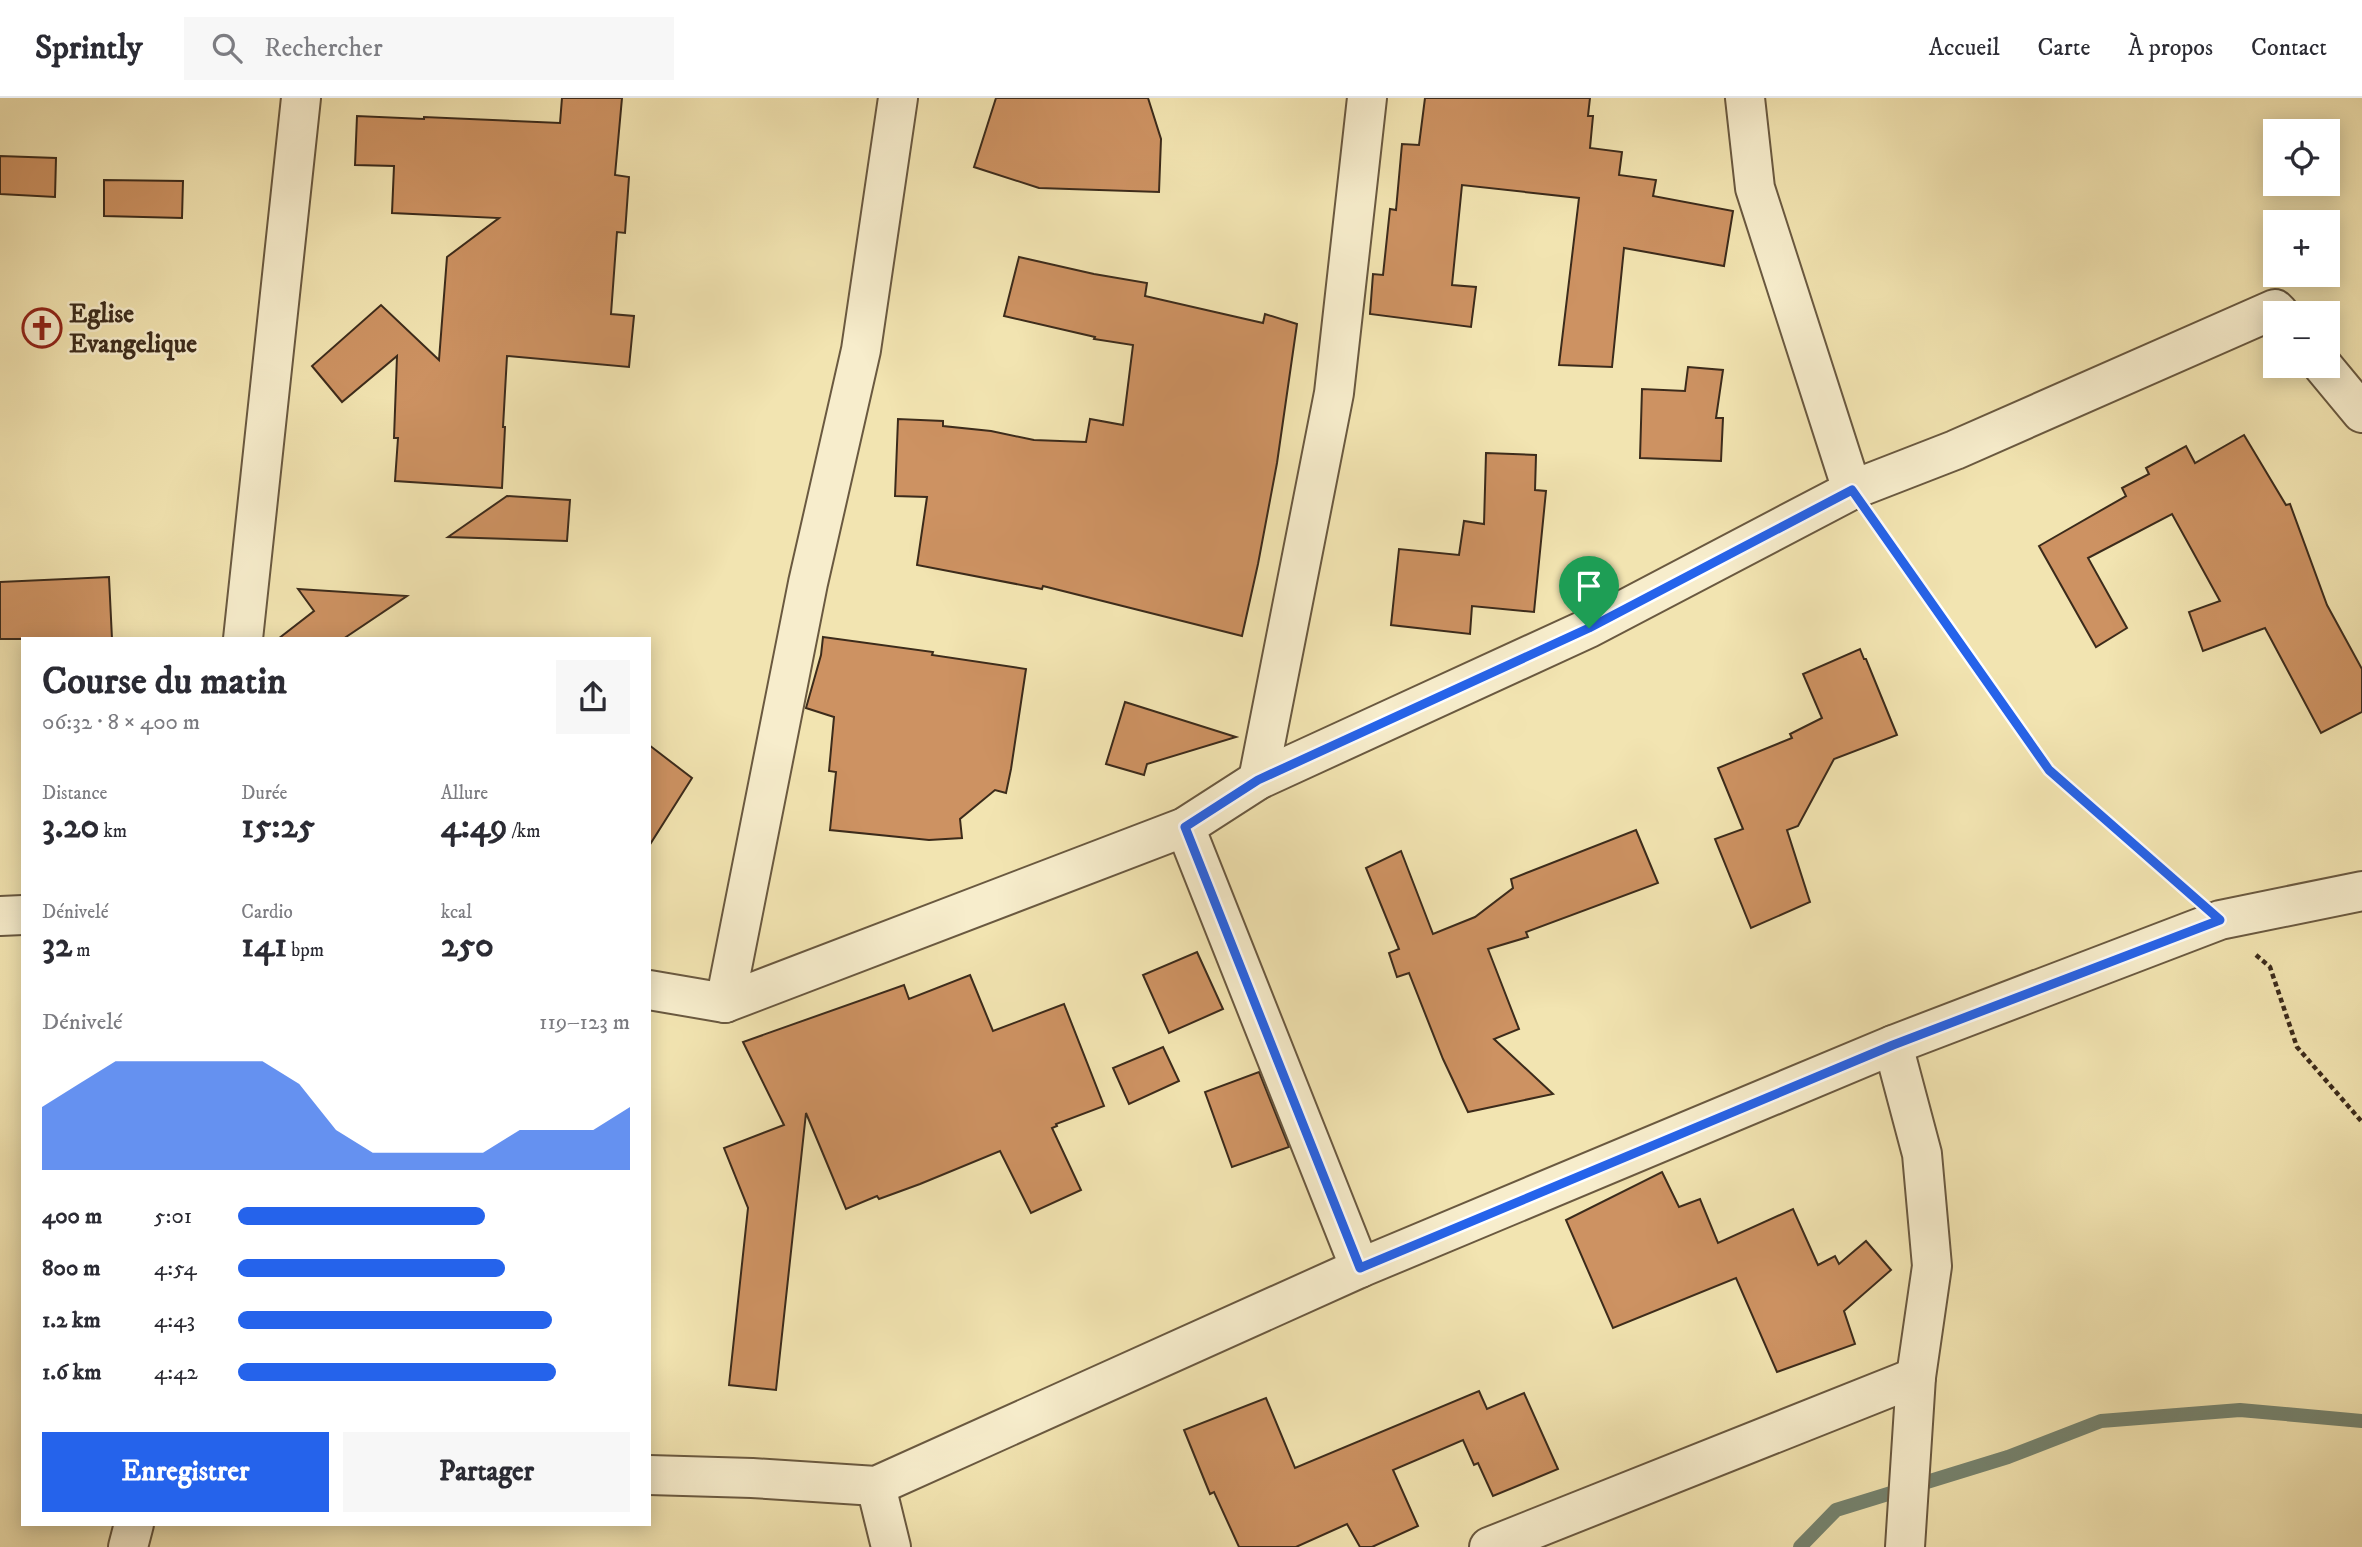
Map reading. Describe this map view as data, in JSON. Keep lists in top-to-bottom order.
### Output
{
  "places": {
    "church": ["Eglise Evangelique"]
  },
  "page": {
    "header": "Sprintly",
    "search": "Rechercher",
    "nav": [
      "Accueil",
      "Carte",
      "À propos",
      "Contact"
    ],
    "map_buttons": ["+", "−"],
    "heading": ["Course du matin", "06:32 · 8 × 400 m"],
    "stats": [
      ["Distance", "3.20 km"],
      ["Durée", "15:25"],
      ["Allure", "4:49 /km"],
      ["Dénivelé", "32 m"],
      ["Cardio", "141 bpm"],
      ["kcal", "250"]
    ],
    "chart": ["Dénivelé", "119–123 m"],
    "list": [
      {
        "name": "400 m",
        "note": "5:01"
      },
      {
        "name": "800 m",
        "note": "4:54"
      },
      {
        "name": "1.2 km",
        "note": "4:43"
      },
      {
        "name": "1.6 km",
        "note": "4:42"
      }
    ],
    "buttons": ["Enregistrer", "Partager"]
  }
}
